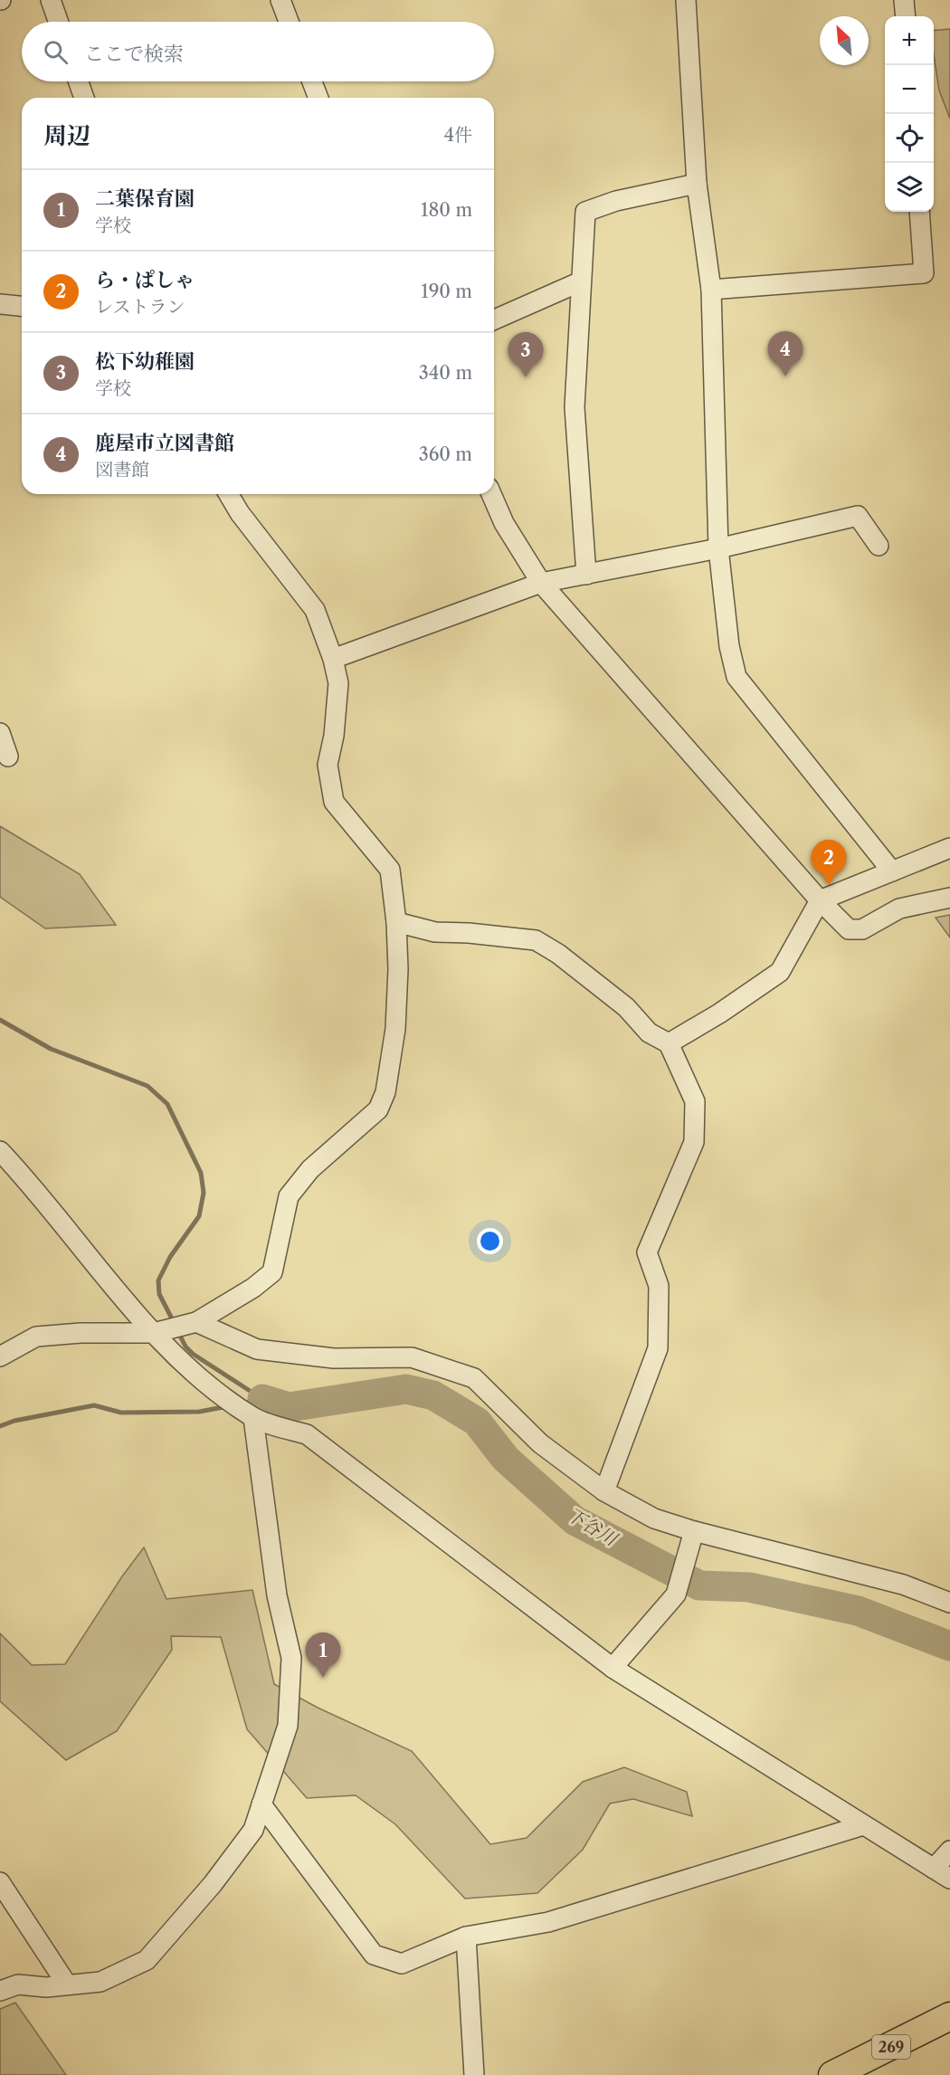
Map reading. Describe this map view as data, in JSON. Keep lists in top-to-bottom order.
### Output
{
  "streets": {
    "highway": ["269"]
  },
  "water": ["下谷川"],
  "north": "top left",
  "page": {
    "map_buttons": ["+", "−"],
    "search": "ここで検索",
    "heading": ["周辺", "4件"],
    "list": [
      {
        "mark": "1",
        "name": "二葉保育園",
        "note": "学校",
        "value": "180 m"
      },
      {
        "mark": "2",
        "name": "ら・ぱしゃ",
        "note": "レストラン",
        "value": "190 m"
      },
      {
        "mark": "3",
        "name": "松下幼稚園",
        "note": "学校",
        "value": "340 m"
      },
      {
        "mark": "4",
        "name": "鹿屋市立図書館",
        "note": "図書館",
        "value": "360 m"
      }
    ],
    "pins": [
      "4",
      "3",
      "2",
      "1"
    ]
  }
}
